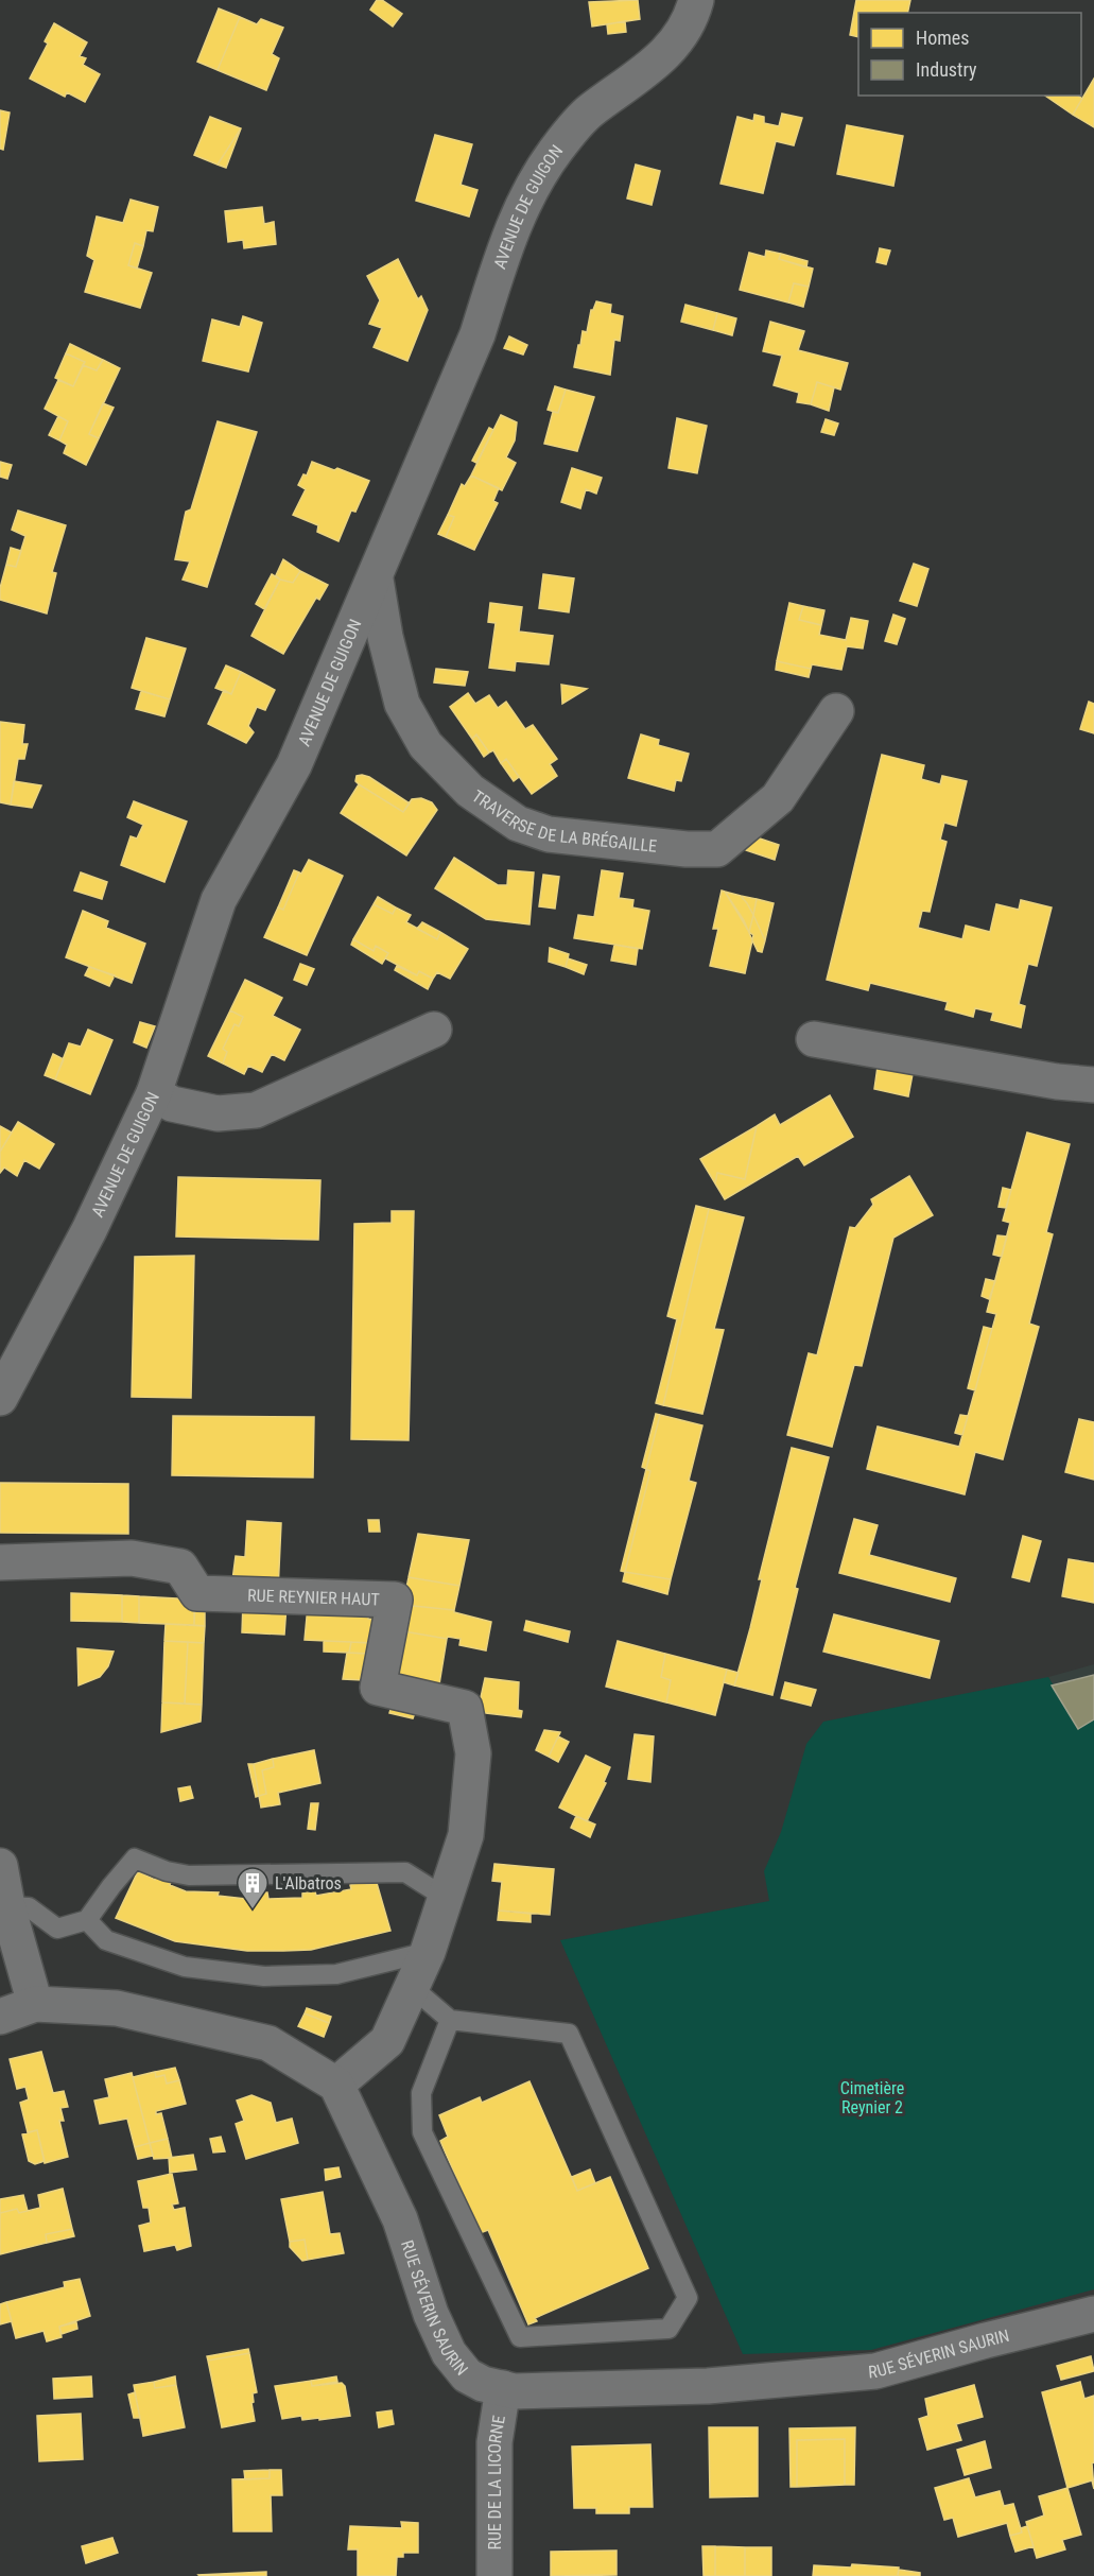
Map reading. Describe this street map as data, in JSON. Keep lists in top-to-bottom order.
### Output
{
  "streets": {
    "street": [
      "AVENUE DE GUIGON",
      "TRAVERSE DE LA BRÉGAILLE",
      "RUE REYNIER HAUT",
      "RUE SÉVERIN SAURIN",
      "RUE DE LA LICORNE"
    ]
  },
  "crossings": [
    ["AVENUE DE GUIGON", "TRAVERSE DE LA BRÉGAILLE"],
    ["RUE REYNIER HAUT", "RUE SÉVERIN SAURIN"],
    ["RUE SÉVERIN SAURIN", "RUE DE LA LICORNE"]
  ],
  "parks": ["Cimetière Reynier 2"],
  "places": {
    "building": ["L'Albatros"]
  },
  "legend": ["Homes", "Industry"]
}
